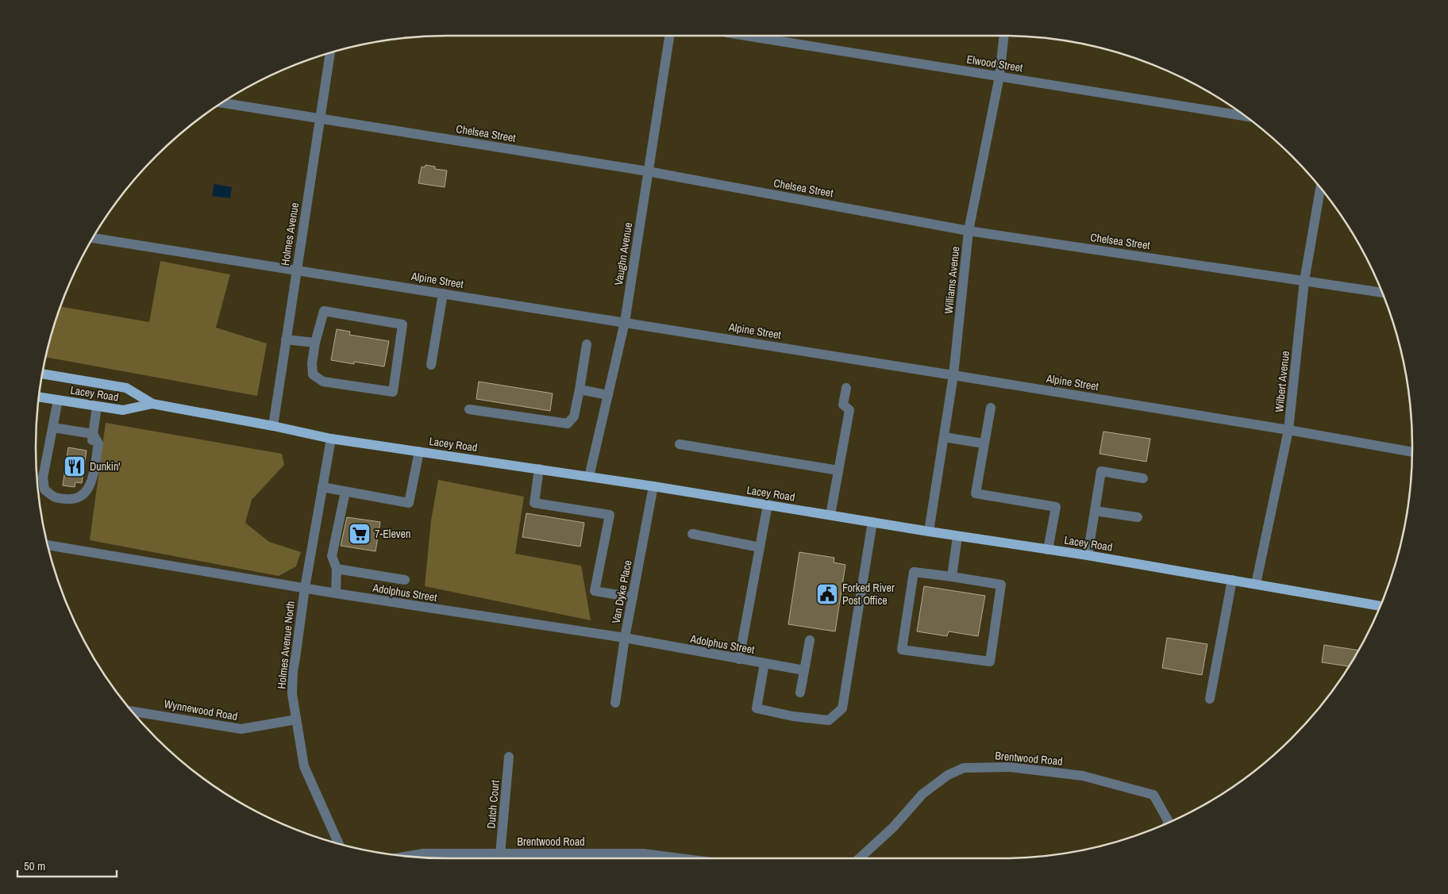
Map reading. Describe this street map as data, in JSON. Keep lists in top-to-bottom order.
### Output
{
  "streets": {
    "main road": ["Lacey Road"],
    "street": [
      "Elwood Street",
      "Chelsea Street",
      "Holmes Avenue",
      "Vaughn Avenue",
      "Alpine Street",
      "Williams Avenue",
      "Wilbert Avenue",
      "Van Dyke Place",
      "Adolphus Street",
      "Holmes Avenue North",
      "Wynnewood Road",
      "Brentwood Road",
      "Dutch Court"
    ]
  },
  "crossings": [
    ["Elwood Street", "Williams Avenue"],
    ["Chelsea Street", "Holmes Avenue"],
    ["Chelsea Street", "Vaughn Avenue"],
    ["Chelsea Street", "Williams Avenue"],
    ["Chelsea Street", "Wilbert Avenue"],
    ["Holmes Avenue", "Alpine Street"],
    ["Holmes Avenue", "Lacey Road"],
    ["Vaughn Avenue", "Alpine Street"],
    ["Vaughn Avenue", "Lacey Road"],
    ["Alpine Street", "Williams Avenue"],
    ["Alpine Street", "Wilbert Avenue"],
    ["Williams Avenue", "Lacey Road"],
    ["Wilbert Avenue", "Lacey Road"],
    ["Lacey Road", "Van Dyke Place"],
    ["Lacey Road", "Holmes Avenue North"],
    ["Van Dyke Place", "Adolphus Street"],
    ["Adolphus Street", "Holmes Avenue North"],
    ["Holmes Avenue North", "Wynnewood Road"],
    ["Brentwood Road", "Dutch Court"]
  ],
  "places": {
    "restaurant": ["Dunkin'"],
    "supermarket": ["7-Eleven"],
    "public building": ["Forked River Post Office"]
  },
  "scale_bar": "50 m"
}
